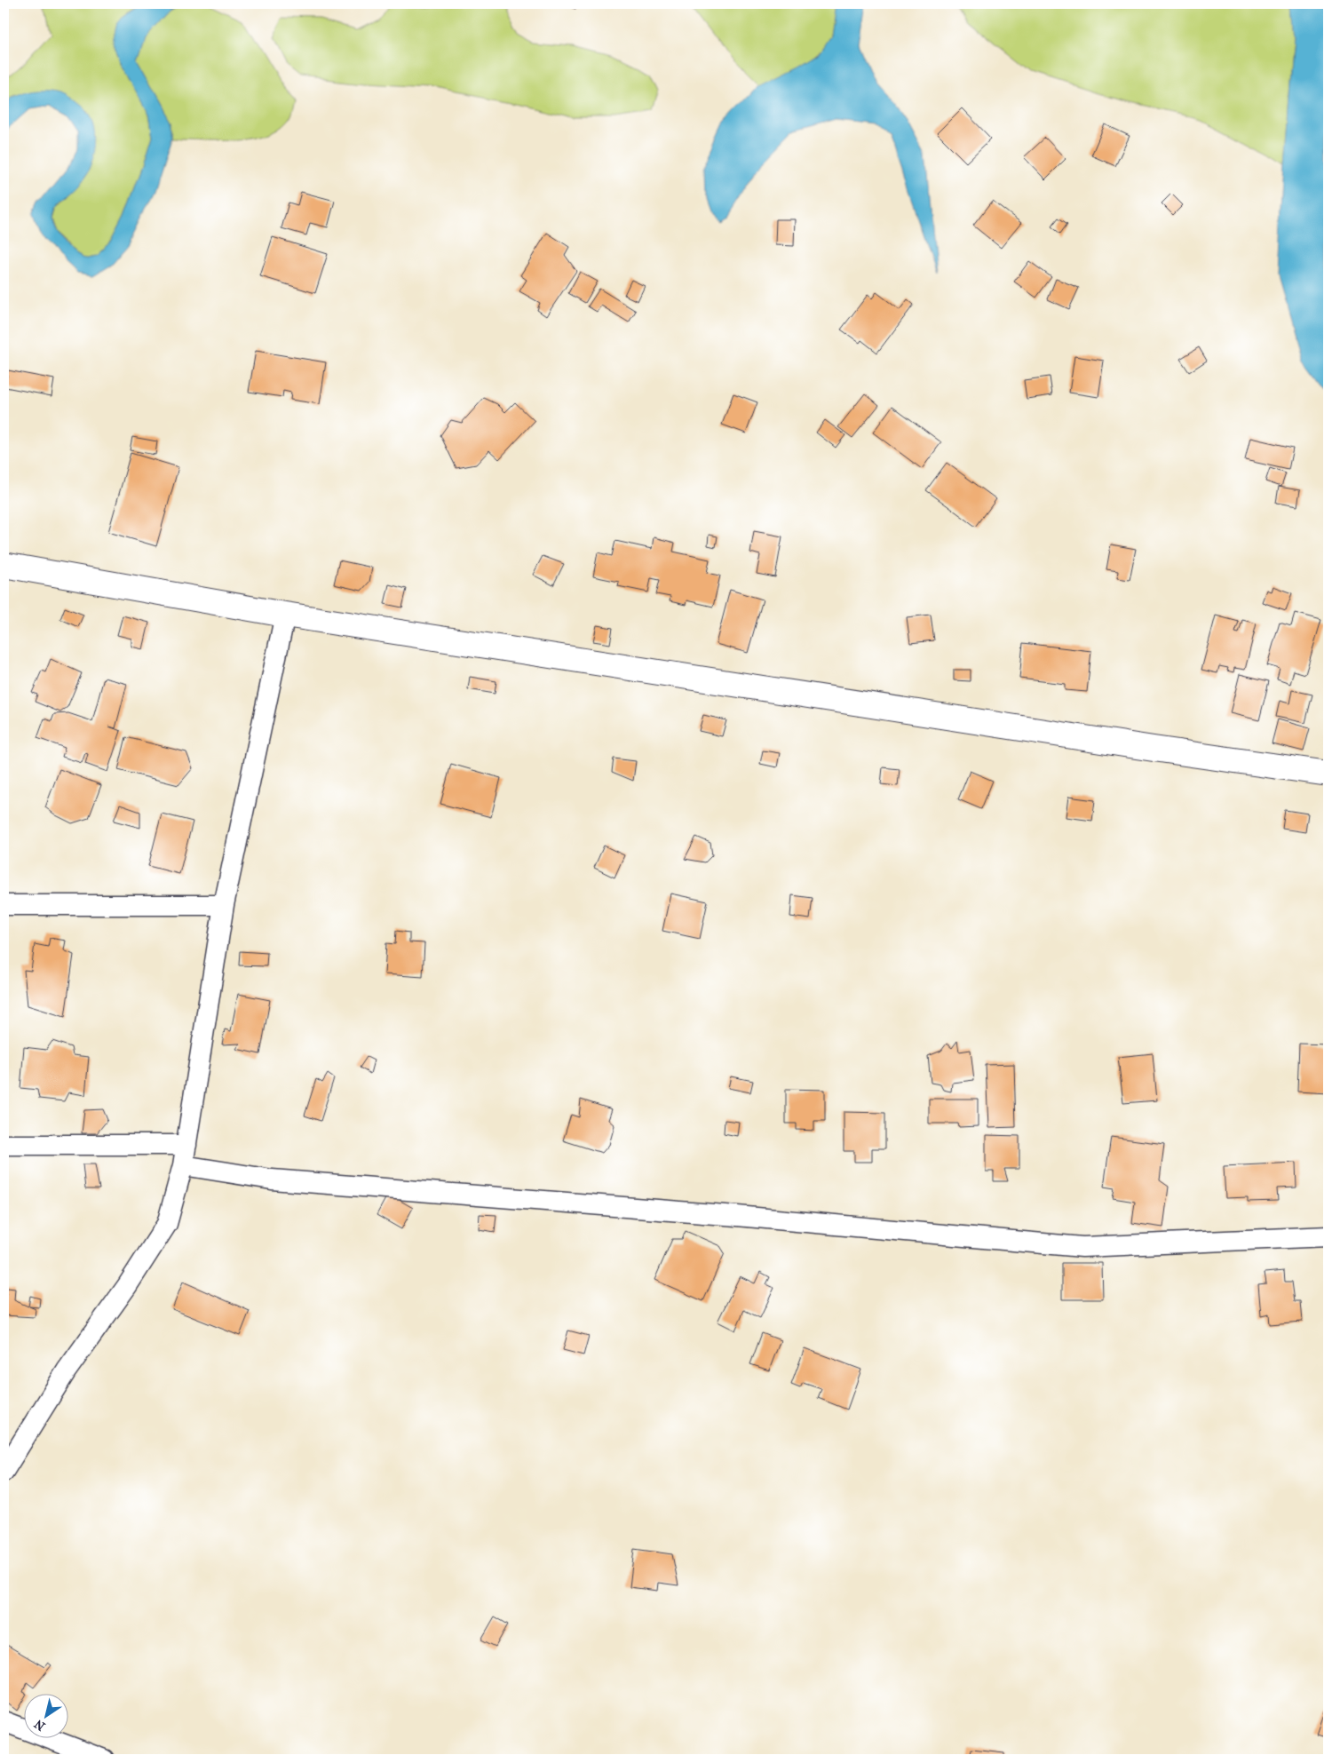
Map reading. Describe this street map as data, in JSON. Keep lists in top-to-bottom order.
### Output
{
  "north": "bottom left"
}
